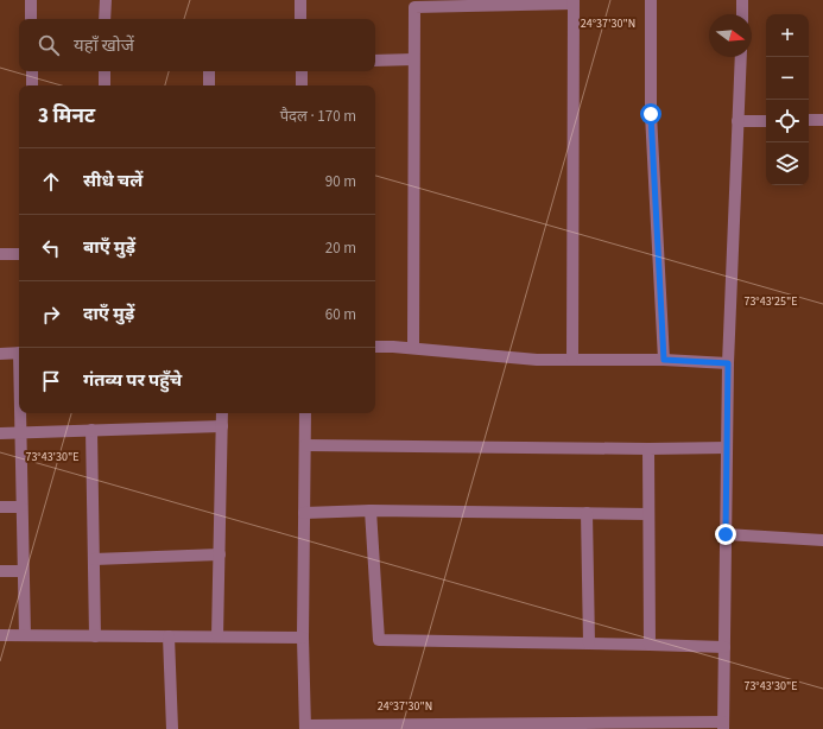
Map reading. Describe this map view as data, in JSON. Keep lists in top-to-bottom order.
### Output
{
  "north": "right",
  "page": {
    "map_buttons": ["+", "−"],
    "search": "यहाँ खोजें",
    "heading": ["3 मिनट", "पैदल · 170 m"],
    "list": [
      ["सीधे चलें", "90 m"],
      ["बाएँ मुड़ें", "20 m"],
      ["दाएँ मुड़ें", "60 m"],
      "गंतव्य पर पहुँचे"
    ]
  },
  "coordinates": ["24°37'30\"N", "73°43'25\"E", "73°43'30\"E"]
}
